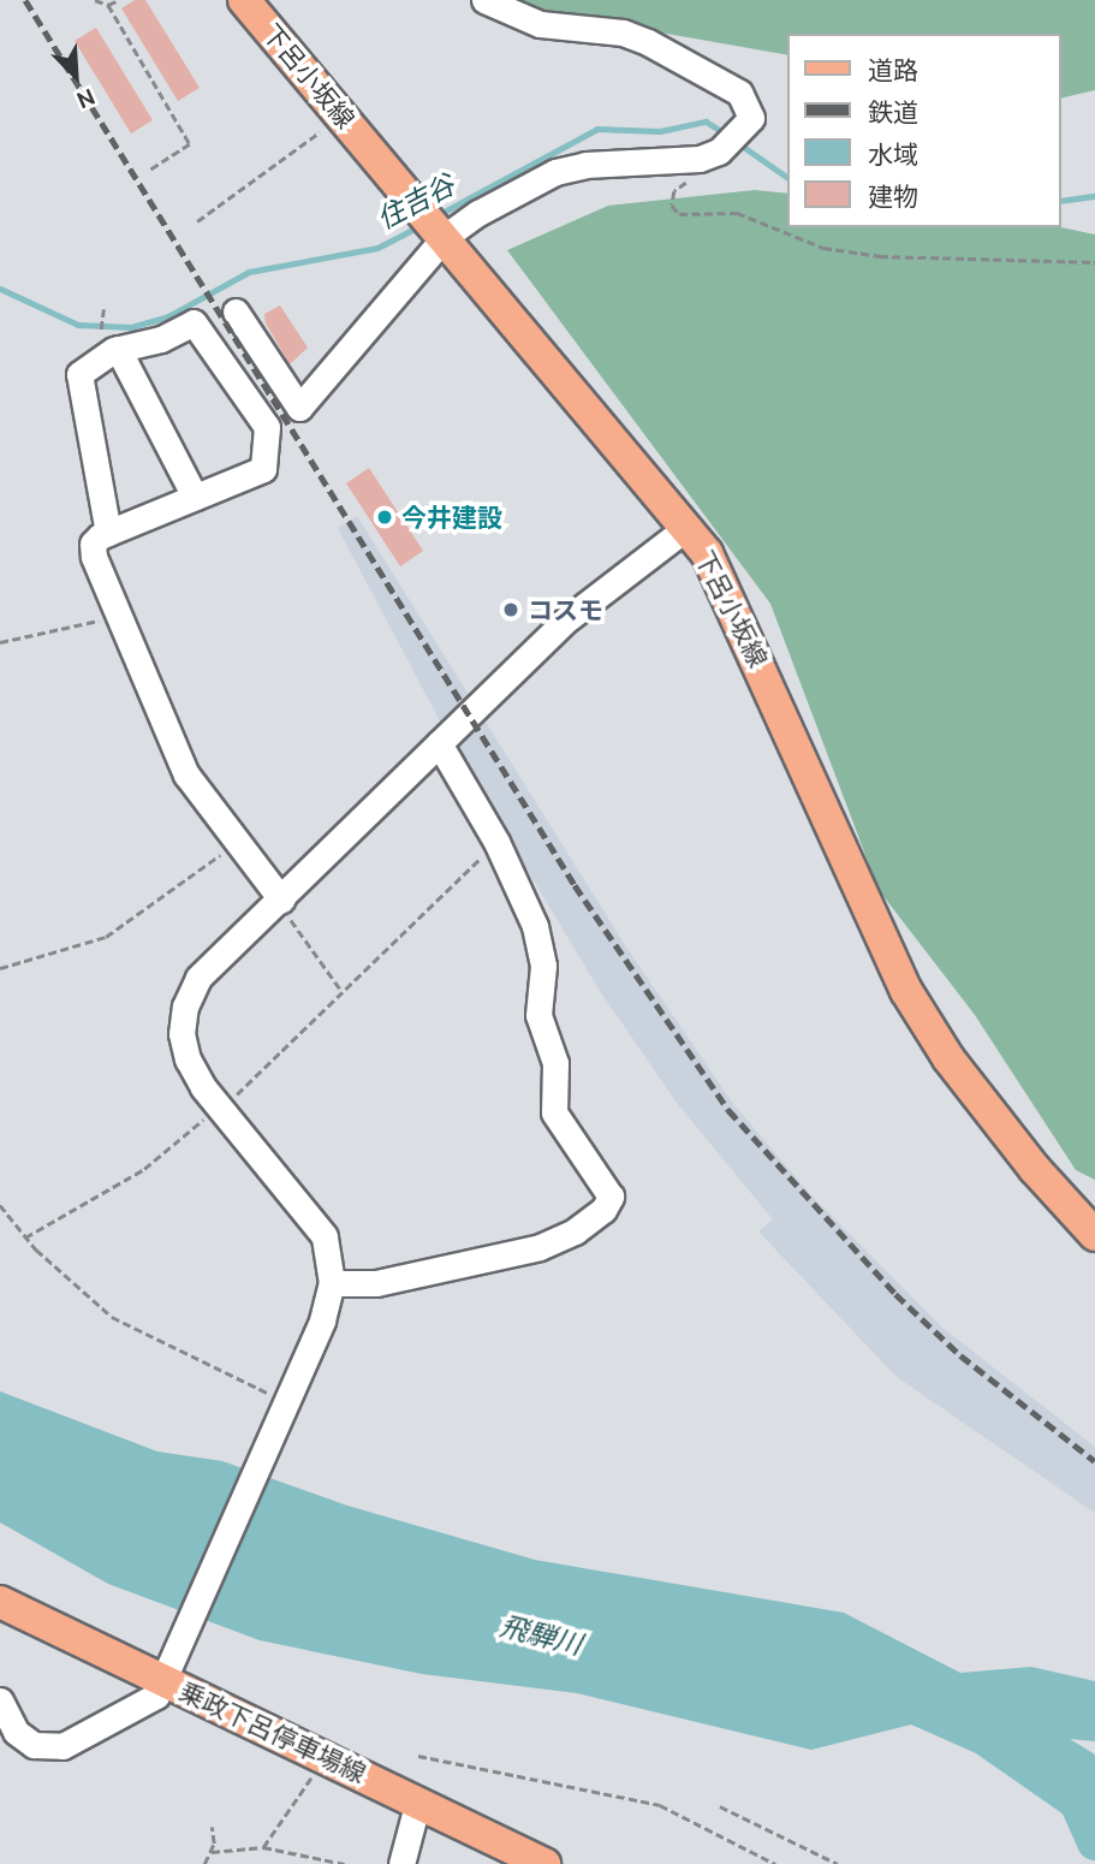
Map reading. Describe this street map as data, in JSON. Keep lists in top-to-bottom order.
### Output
{
  "streets": {
    "main road": ["下呂小坂線", "乗政下呂停車場線"]
  },
  "water": ["住吉谷", "飛騨川"],
  "places": ["今井建設", "コスモ"],
  "legend": [
    "道路",
    "鉄道",
    "水域",
    "建物"
  ],
  "north": "bottom right"
}
